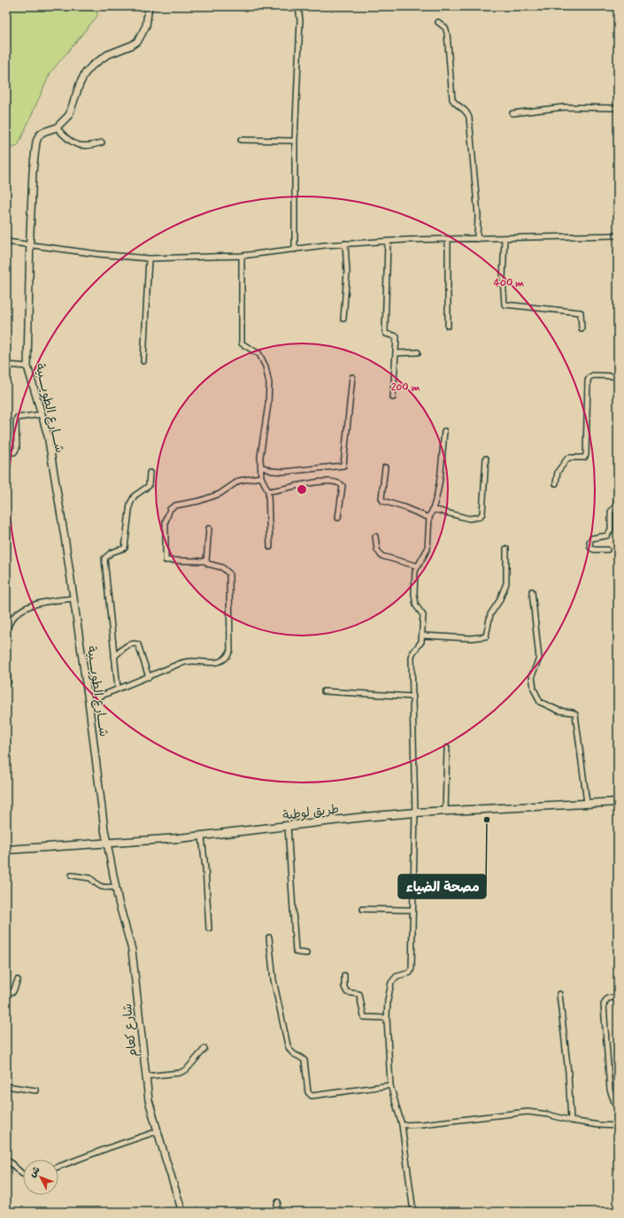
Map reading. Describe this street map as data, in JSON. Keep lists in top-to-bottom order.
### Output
{
  "streets": {
    "main road": ["طريق لوطية"],
    "street": ["شــــارع الطويــــبية", "شارع كعام"]
  },
  "crossings": [
    ["شــــارع الطويــــبية", "طريق لوطية"],
    ["شــــارع الطويــــبية", "شارع كعام"],
    ["طريق لوطية", "شارع كعام"]
  ],
  "places": ["مصحة الضياء"],
  "north": "top left",
  "rings": ["400 m", "200 m"]
}
